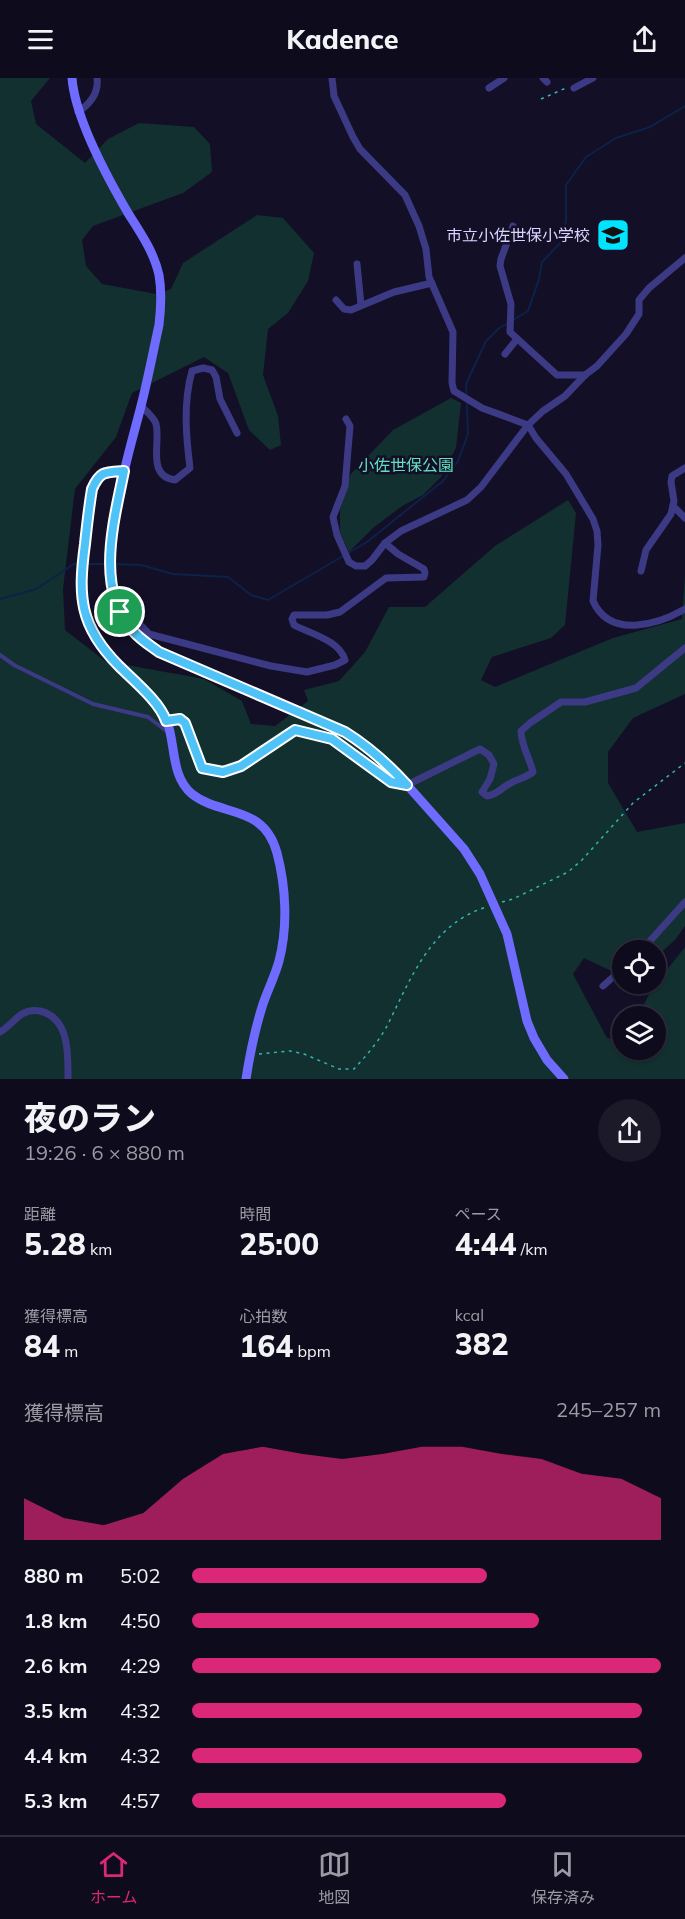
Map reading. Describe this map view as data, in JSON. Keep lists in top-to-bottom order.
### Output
{
  "parks": ["小佐世保公園"],
  "places": {
    "school or university": ["市立小佐世保小学校"]
  },
  "page": {
    "header": "Kadence",
    "heading": ["夜のラン", "19:26 · 6 × 880 m"],
    "stats": [
      ["距離", "5.28 km"],
      ["時間", "25:00"],
      ["ペース", "4:44 /km"],
      ["獲得標高", "84 m"],
      ["心拍数", "164 bpm"],
      ["kcal", "382"]
    ],
    "chart": ["獲得標高", "245–257 m"],
    "list": [
      {
        "name": "880 m",
        "note": "5:02"
      },
      {
        "name": "1.8 km",
        "note": "4:50"
      },
      {
        "name": "2.6 km",
        "note": "4:29"
      },
      {
        "name": "3.5 km",
        "note": "4:32"
      },
      {
        "name": "4.4 km",
        "note": "4:32"
      },
      {
        "name": "5.3 km",
        "note": "4:57"
      }
    ],
    "tabs": ["ホーム", "地図", "保存済み"]
  }
}
